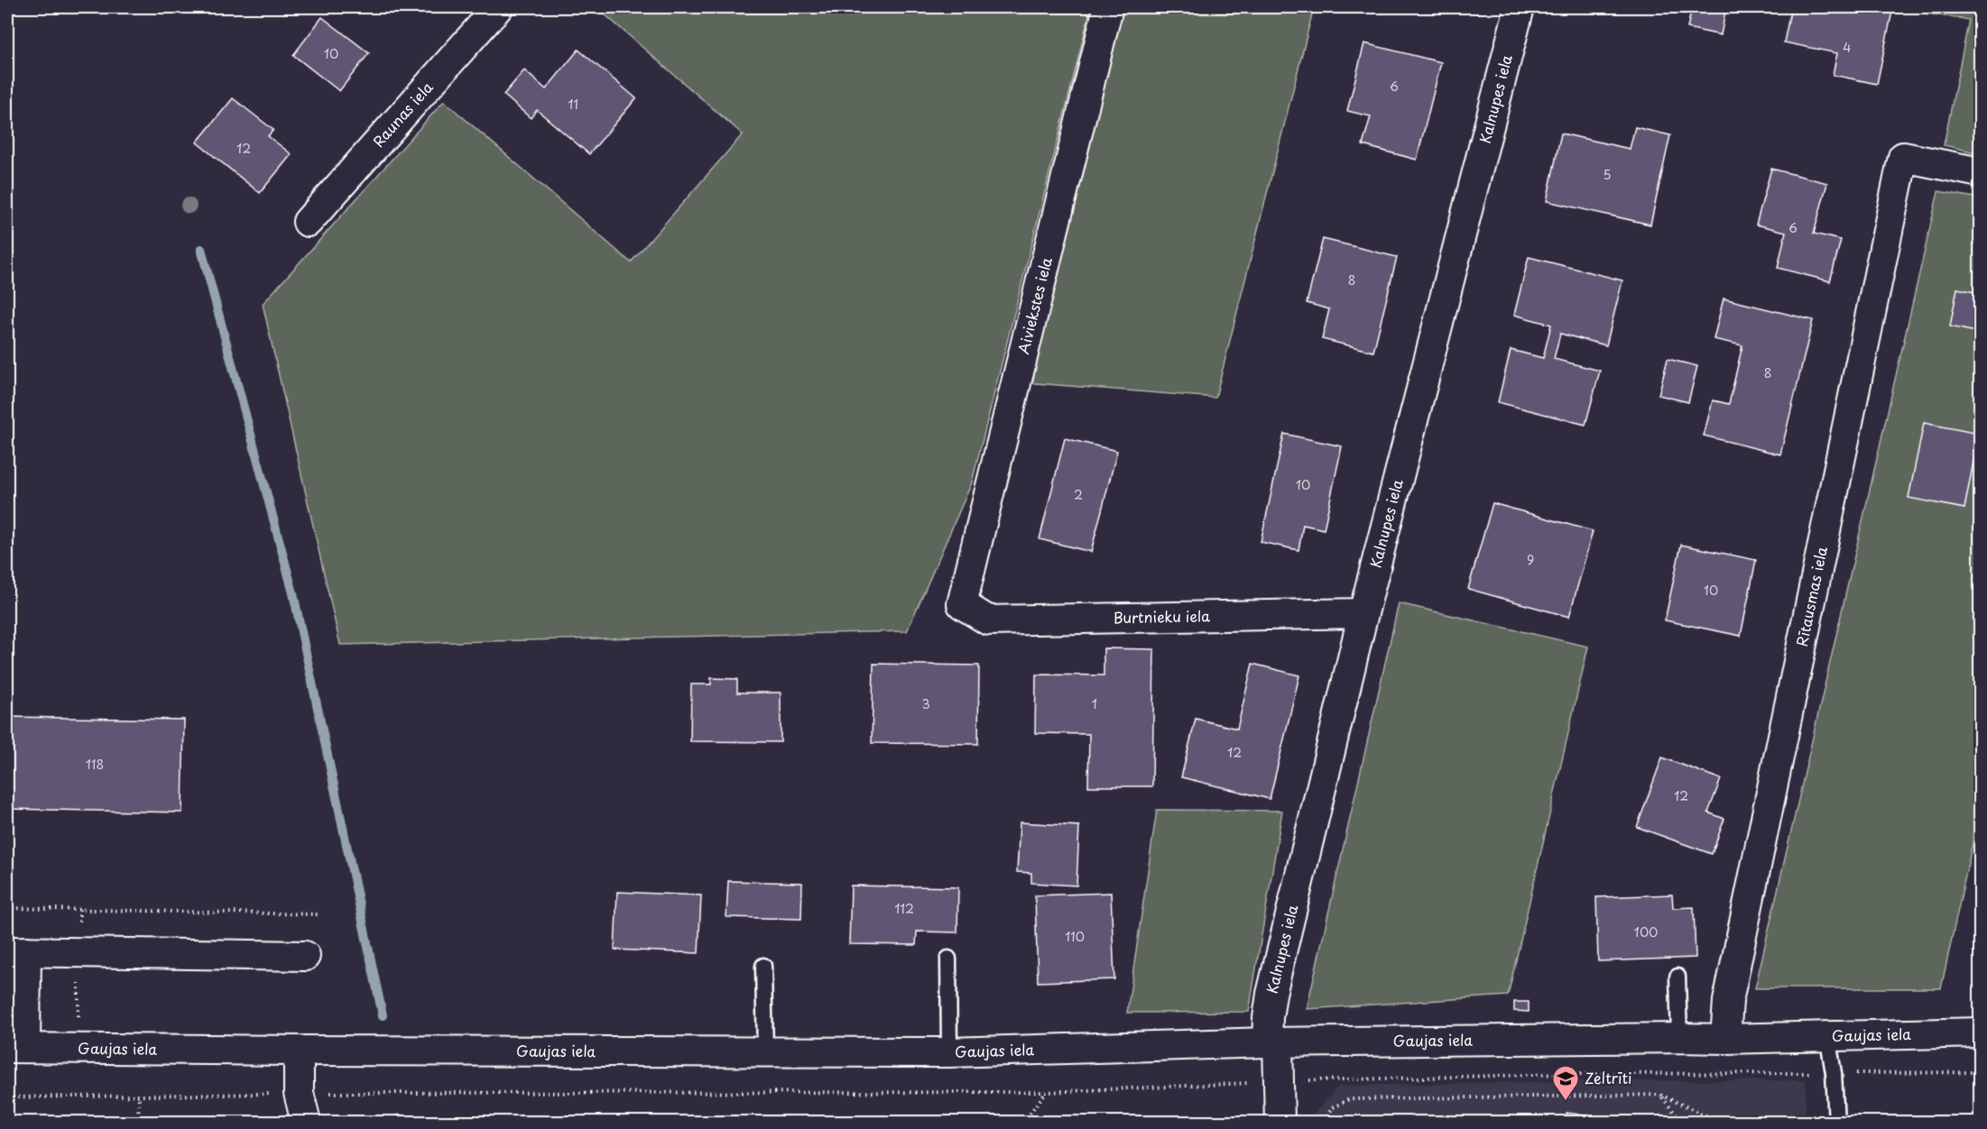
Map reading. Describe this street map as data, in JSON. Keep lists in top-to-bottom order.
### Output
{
  "streets": {
    "street": [
      "Kalnupes iela",
      "Raunas iela",
      "Aiviekstes iela",
      "Rītausmas iela",
      "Burtnieku iela",
      "Gaujas iela"
    ]
  },
  "crossings": [
    ["Kalnupes iela", "Burtnieku iela"],
    ["Kalnupes iela", "Gaujas iela"],
    ["Aiviekstes iela", "Burtnieku iela"],
    ["Rītausmas iela", "Gaujas iela"]
  ],
  "places": {
    "school or university": ["Zeltrīti"]
  },
  "house_numbers": [
    "4",
    "10",
    "6",
    "11",
    "12",
    "5",
    "6",
    "8",
    "8",
    "10",
    "2",
    "9",
    "10",
    "3",
    "1",
    "12",
    "118",
    "12",
    "112",
    "100",
    "110"
  ]
}
